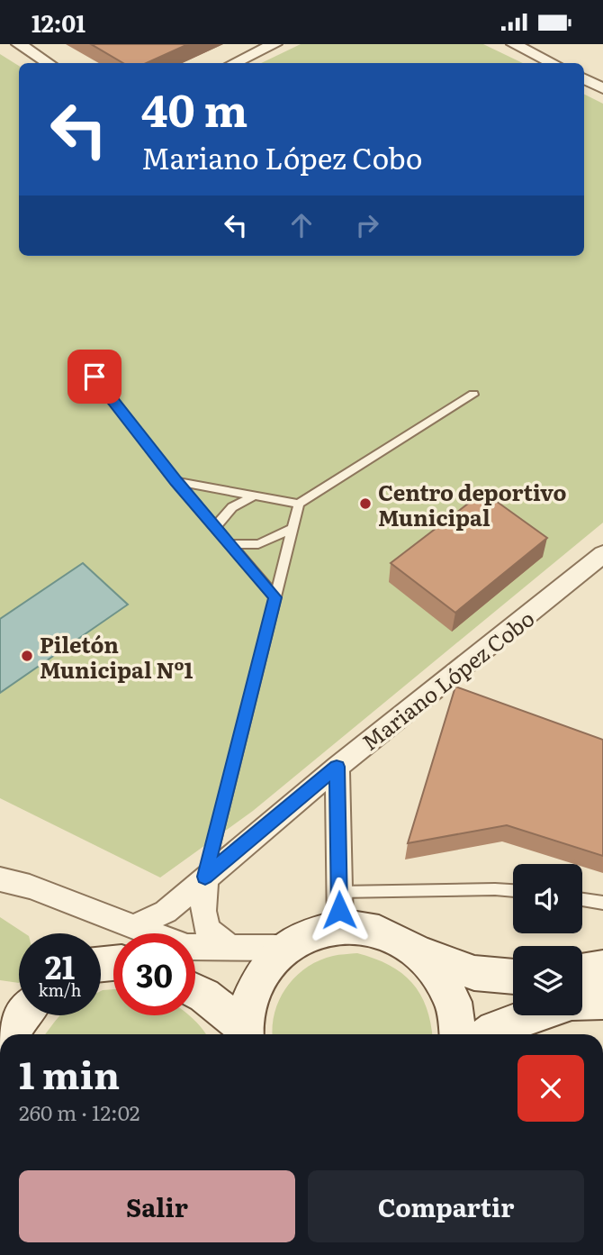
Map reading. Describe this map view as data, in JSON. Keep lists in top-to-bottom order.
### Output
{
  "streets": {
    "street": ["Mariano López Cobo"]
  },
  "places": ["Centro deportivo Municipal", "Piletón Municipal Nº1"],
  "page": {
    "status": "12:01",
    "turn": ["40 m", "Mariano López Cobo"],
    "speed": "21 km/h",
    "limit": "30",
    "heading": ["1 min", "260 m · 12:02"],
    "buttons": ["Salir", "Compartir"]
  }
}
